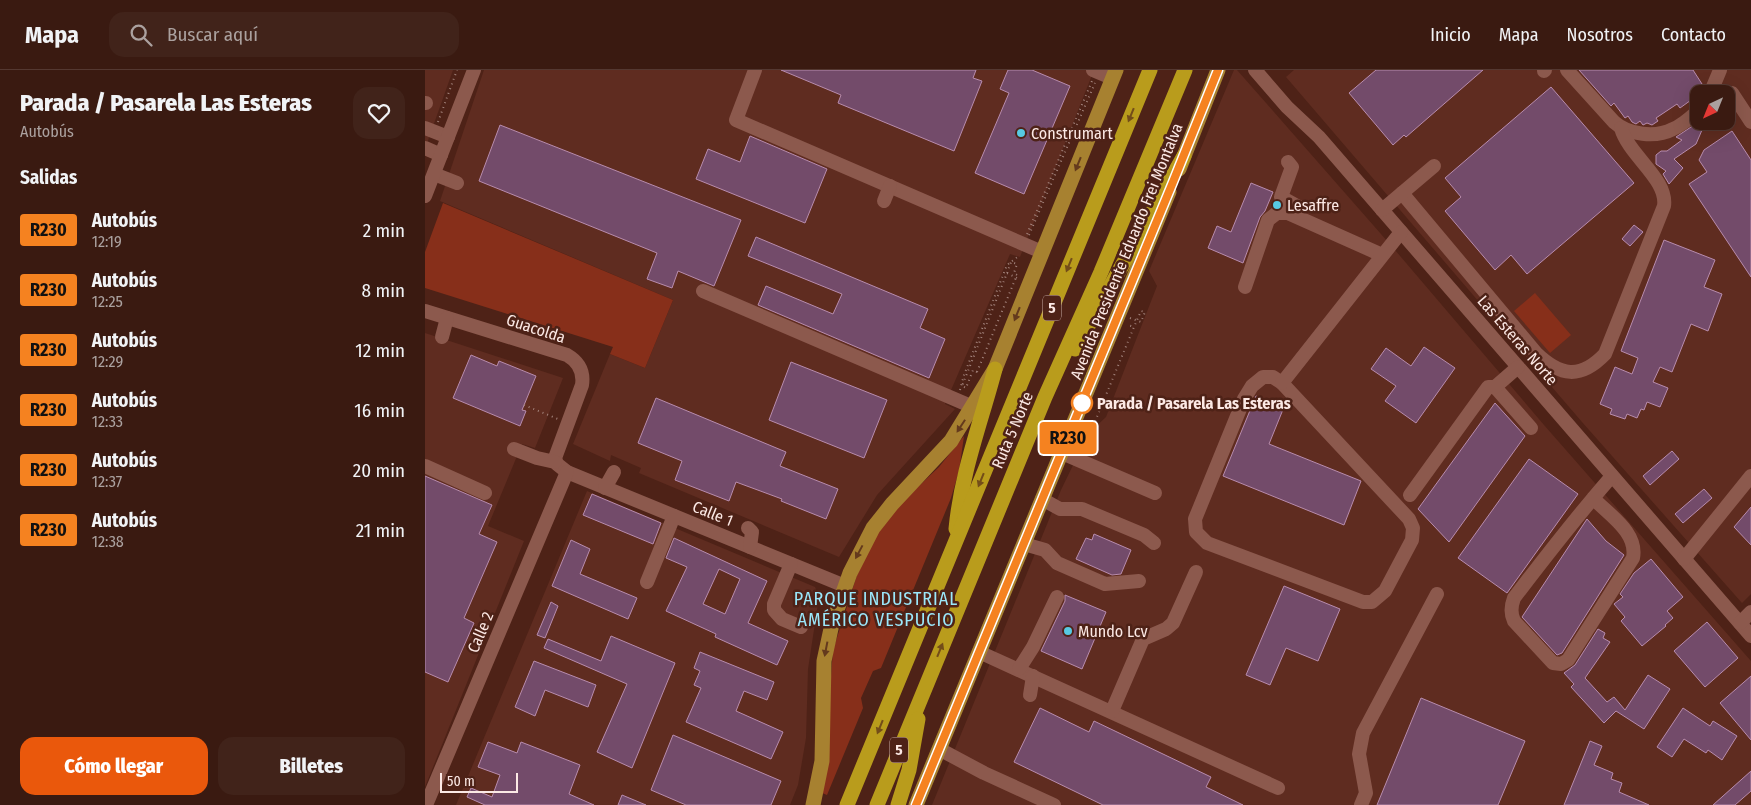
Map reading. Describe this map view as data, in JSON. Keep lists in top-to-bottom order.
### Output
{
  "streets": {
    "highway": ["5", "Ruta 5 Norte"],
    "main road": ["Avenida Presidente Eduardo Frei Montalva"],
    "street": [
      "Guacolda",
      "Las Esteras Norte",
      "Calle 1",
      "Calle 2"
    ]
  },
  "crossings": [
    ["Calle 1", "Calle 2"]
  ],
  "districts": ["PARQUE INDUSTRIAL AMÉRICO VESPUCIO"],
  "places": [
    "Construmart",
    "Lesaffre",
    "Parada / Pasarela Las Esteras",
    "Mundo Lcv"
  ],
  "lines": ["bus line R230"],
  "scale_bar": "50 m",
  "north": "bottom left",
  "page": {
    "header": "Mapa",
    "search": "Buscar aquí",
    "nav": [
      "Inicio",
      "Mapa",
      "Nosotros",
      "Contacto"
    ],
    "heading": [
      ["Parada / Pasarela Las Esteras", "Autobús"],
      "Salidas"
    ],
    "on_map": "R230",
    "list": [
      {
        "mark": "R230",
        "name": "Autobús",
        "note": "12:19",
        "value": "2 min"
      },
      {
        "mark": "R230",
        "name": "Autobús",
        "note": "12:25",
        "value": "8 min"
      },
      {
        "mark": "R230",
        "name": "Autobús",
        "note": "12:29",
        "value": "12 min"
      },
      {
        "mark": "R230",
        "name": "Autobús",
        "note": "12:33",
        "value": "16 min"
      },
      {
        "mark": "R230",
        "name": "Autobús",
        "note": "12:37",
        "value": "20 min"
      },
      {
        "mark": "R230",
        "name": "Autobús",
        "note": "12:38",
        "value": "21 min"
      }
    ],
    "buttons": ["Cómo llegar", "Billetes"],
    "scale": "50 m"
  }
}
